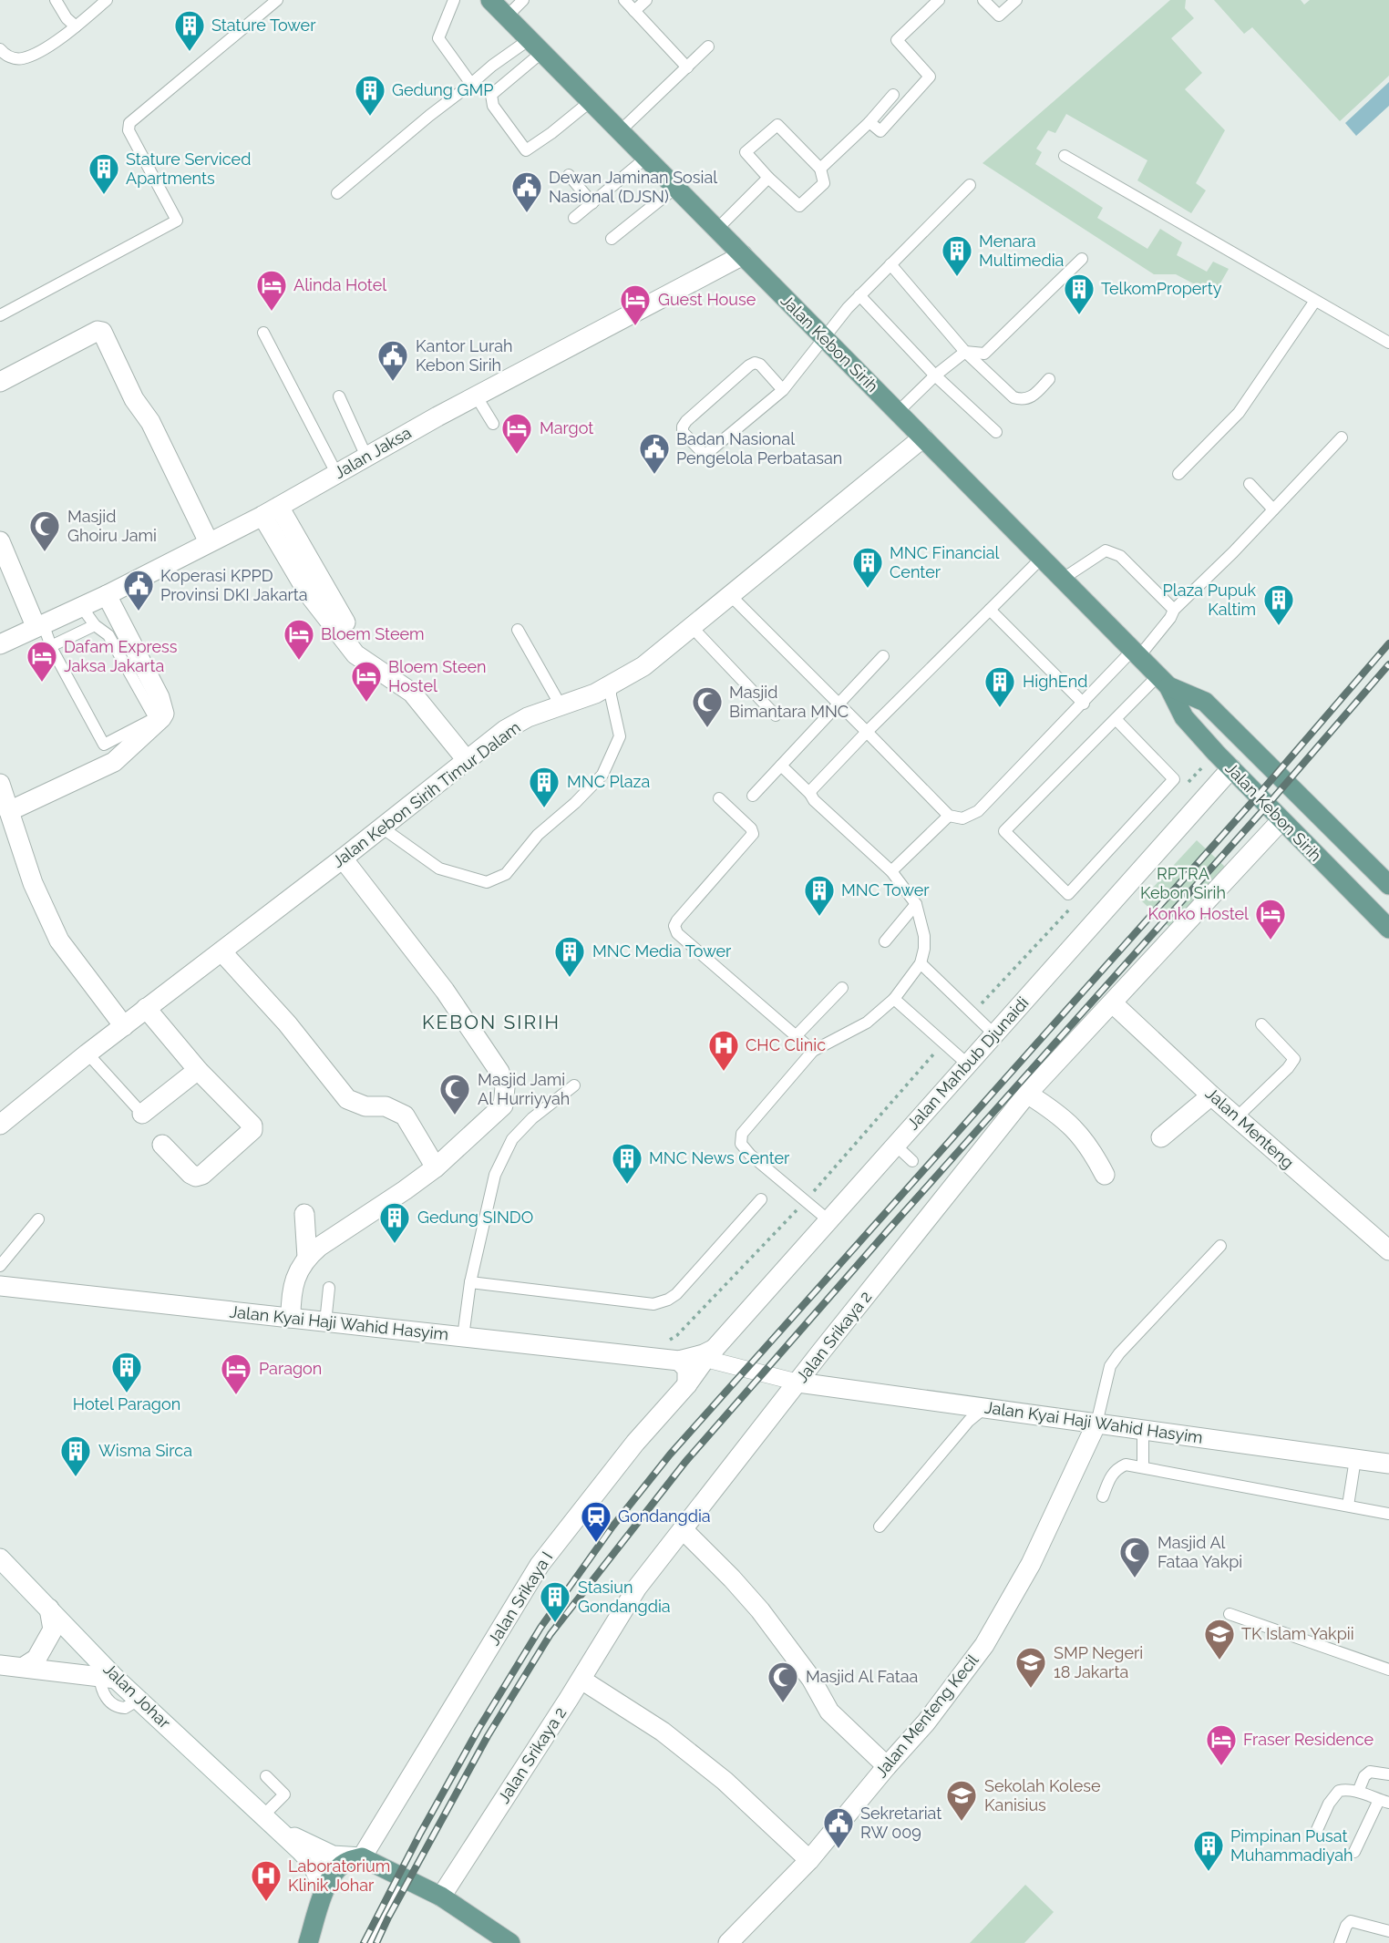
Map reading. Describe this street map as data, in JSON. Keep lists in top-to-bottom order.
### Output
{
  "streets": {
    "main road": ["Jalan Kebon Sirih"],
    "street": [
      "Jalan Jaksa",
      "Jalan Kebon Sirih Timur Dalam",
      "Jalan Mahbub Djunaidi",
      "Jalan Menteng",
      "Jalan Kyai Haji Wahid Hasyim",
      "Jalan Srikaya 2",
      "Jalan Srikaya I",
      "Jalan Johar",
      "Jalan Menteng Kecil"
    ]
  },
  "crossings": [
    ["Jalan Kebon Sirih", "Jalan Jaksa"],
    ["Jalan Kebon Sirih", "Jalan Kebon Sirih Timur Dalam"],
    ["Jalan Kebon Sirih", "Jalan Mahbub Djunaidi"],
    ["Jalan Kebon Sirih", "Jalan Srikaya 2"],
    ["Jalan Mahbub Djunaidi", "Jalan Srikaya I"],
    ["Jalan Menteng", "Jalan Srikaya 2"],
    ["Jalan Kyai Haji Wahid Hasyim", "Jalan Srikaya 2"],
    ["Jalan Kyai Haji Wahid Hasyim", "Jalan Menteng Kecil"],
    ["Jalan Srikaya I", "Jalan Johar"]
  ],
  "districts": ["KEBON SIRIH"],
  "parks": ["RPTRA Kebon Sirih"],
  "places": {
    "building": [
      "Stature Tower",
      "Gedung GMP",
      "Stature Serviced Apartments",
      "Menara Multimedia",
      "TelkomProperty",
      "MNC Financial Center",
      "Plaza Pupuk Kaltim",
      "HighEnd",
      "MNC Plaza",
      "MNC Tower",
      "MNC Media Tower",
      "MNC News Center",
      "Gedung SINDO",
      "Hotel Paragon",
      "Wisma Sirca",
      "Stasiun Gondangdia",
      "Pimpinan Pusat Muhammadiyah"
    ],
    "public building": [
      "Dewan Jaminan Sosial Nasional (DJSN)",
      "Kantor Lurah Kebon Sirih",
      "Badan Nasional Pengelola Perbatasan",
      "Koperasi KPPD Provinsi DKI Jakarta",
      "Sekretariat RW 009"
    ],
    "hotel": [
      "Alinda Hotel",
      "Guest House",
      "Margot",
      "Bloem Steem",
      "Dafam Express Jaksa Jakarta",
      "Bloem Steen Hostel",
      "Konko Hostel",
      "Paragon",
      "Fraser Residence"
    ],
    "mosque": [
      "Masjid Ghoiru Jami",
      "Masjid Bimantara MNC",
      "Masjid Jami Al Hurriyyah",
      "Masjid Al Fataa Yakpi",
      "Masjid Al Fataa"
    ],
    "hospital": ["CHC Clinic", "Laboratorium Klinik Johar"],
    "station": ["Gondangdia"],
    "school or university": ["TK Islam Yakpii", "SMP Negeri 18 Jakarta", "Sekolah Kolese Kanisius"]
  }
}
